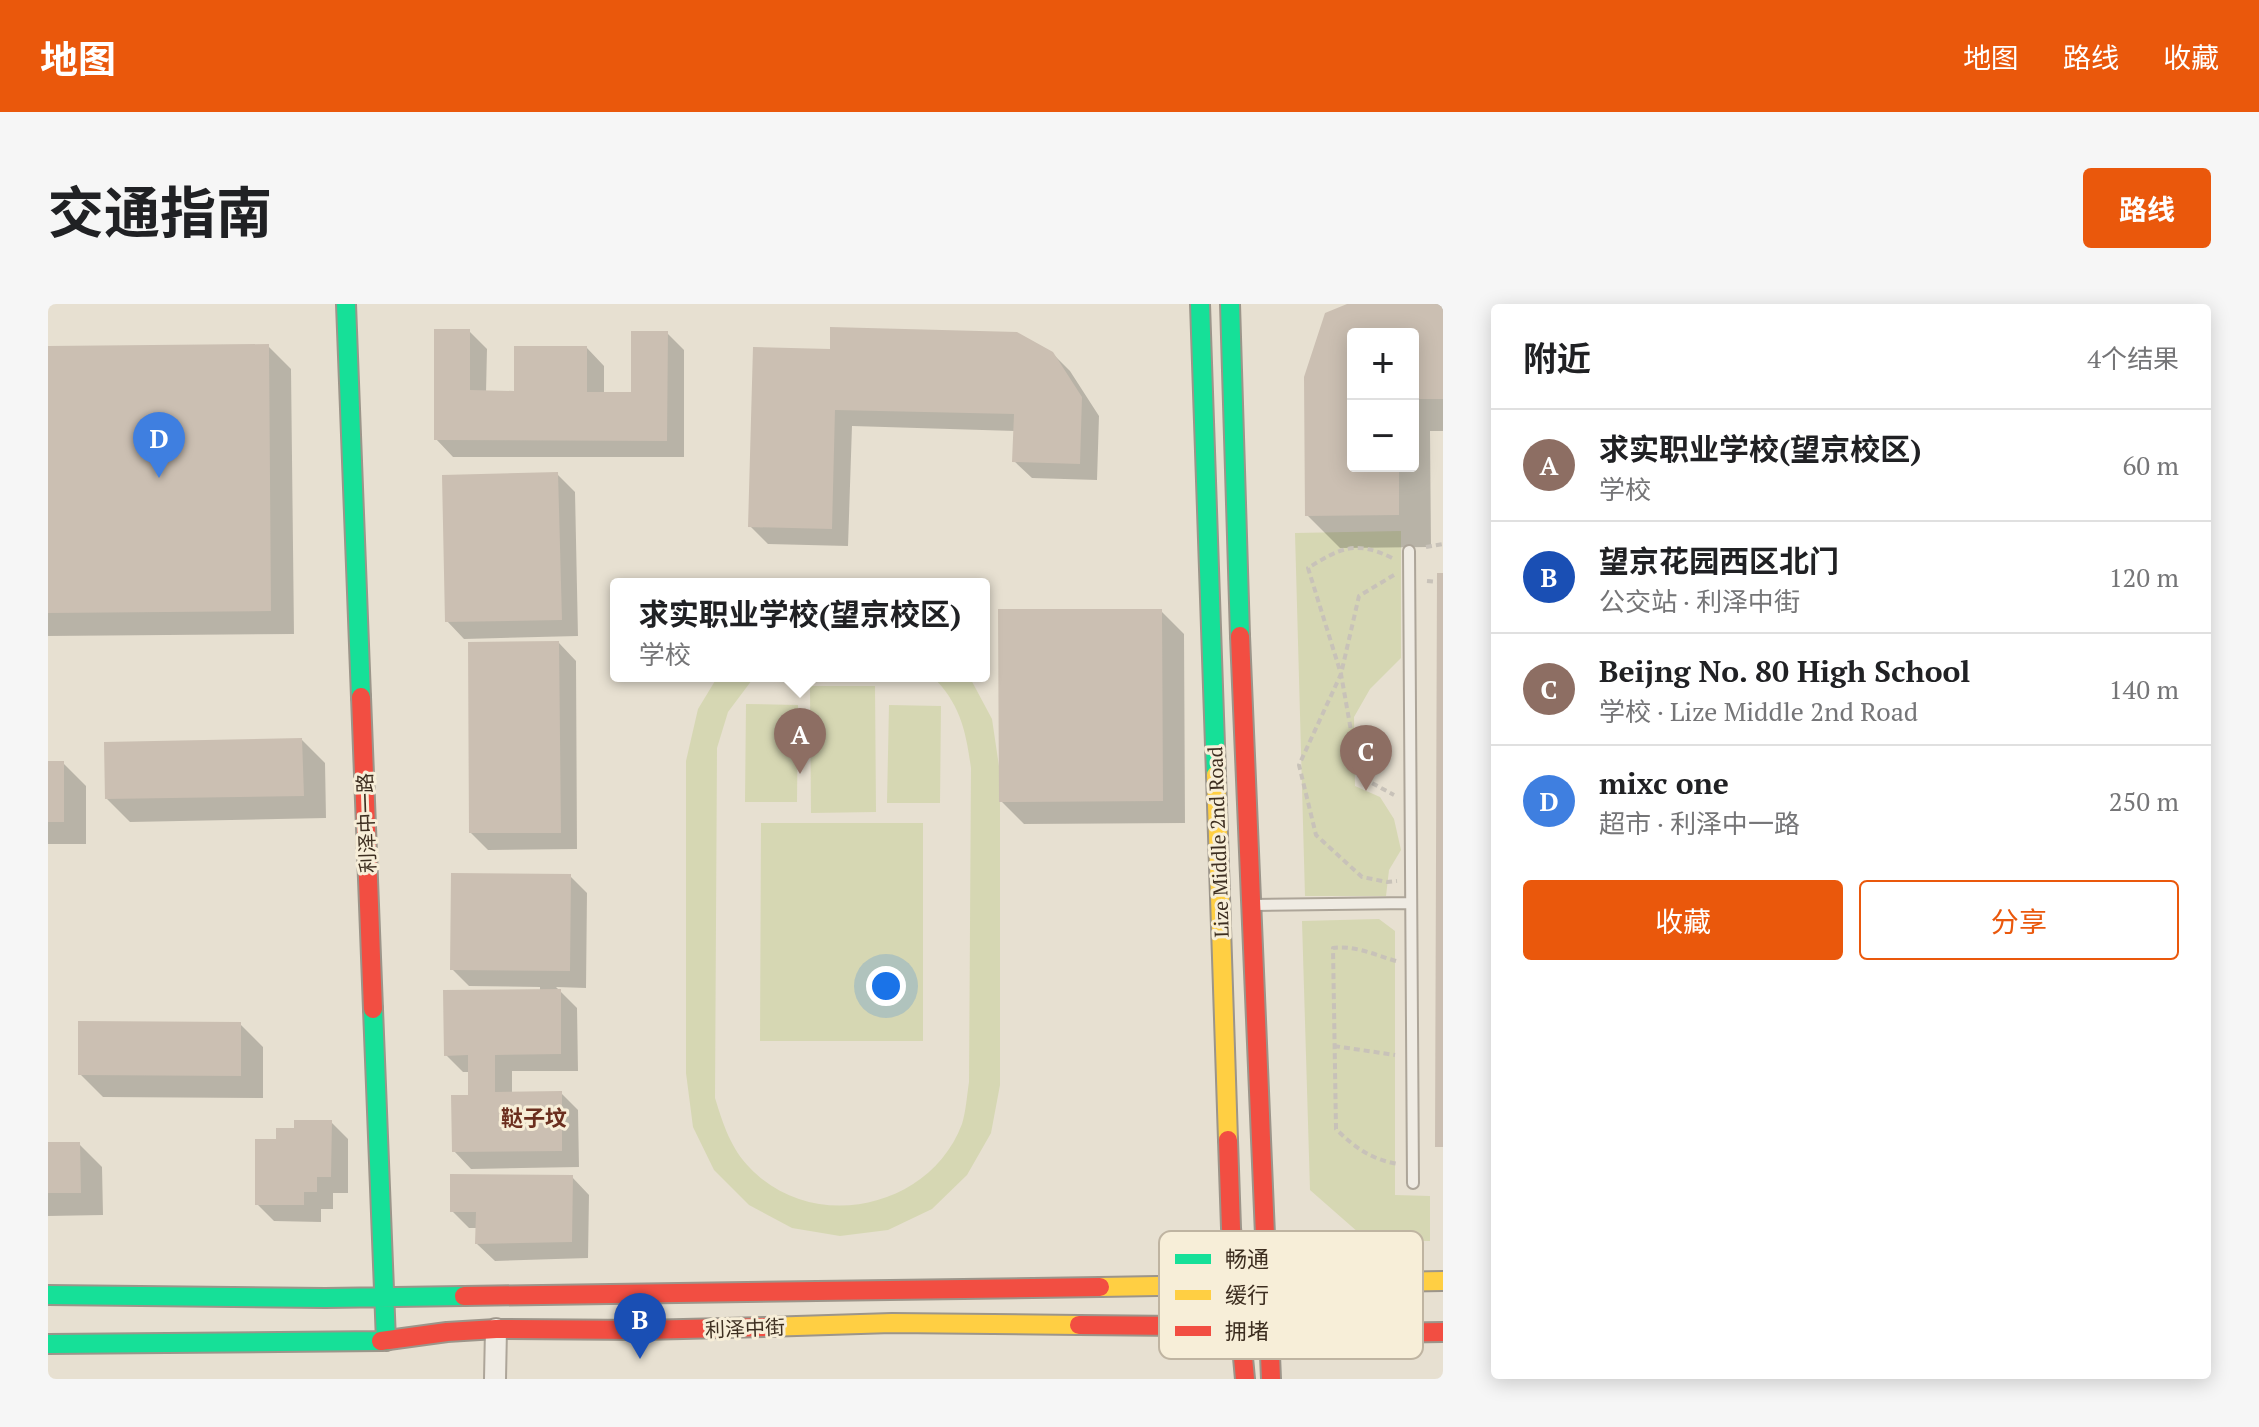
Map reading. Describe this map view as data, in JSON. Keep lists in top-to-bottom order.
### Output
{
  "streets": {
    "street": ["利泽中一路", "Lize Middle 2nd Road", "利泽中街"]
  },
  "crossings": [
    ["利泽中一路", "利泽中街"]
  ],
  "districts": ["鞑子坟"],
  "legend": ["畅通", "缓行", "拥堵"],
  "page": {
    "header": "地图",
    "nav": ["地图", "路线", "收藏"],
    "title": "交通指南",
    "buttons": [
      "路线",
      ["收藏", "分享"]
    ],
    "heading": ["附近", "4个结果"],
    "map_buttons": ["+", "−"],
    "list": [
      {
        "mark": "A",
        "name": "求实职业学校(望京校区)",
        "note": "学校",
        "value": "60 m"
      },
      {
        "mark": "B",
        "name": "望京花园西区北门",
        "note": "公交站 · 利泽中街",
        "value": "120 m"
      },
      {
        "mark": "C",
        "name": "Beijng No. 80 High School",
        "note": "学校 · Lize Middle 2nd Road",
        "value": "140 m"
      },
      {
        "mark": "D",
        "name": "mixc one",
        "note": "超市 · 利泽中一路",
        "value": "250 m"
      }
    ],
    "pins": [
      "D",
      "A",
      "C",
      "B"
    ],
    "popup": ["求实职业学校(望京校区)", "学校"]
  }
}
